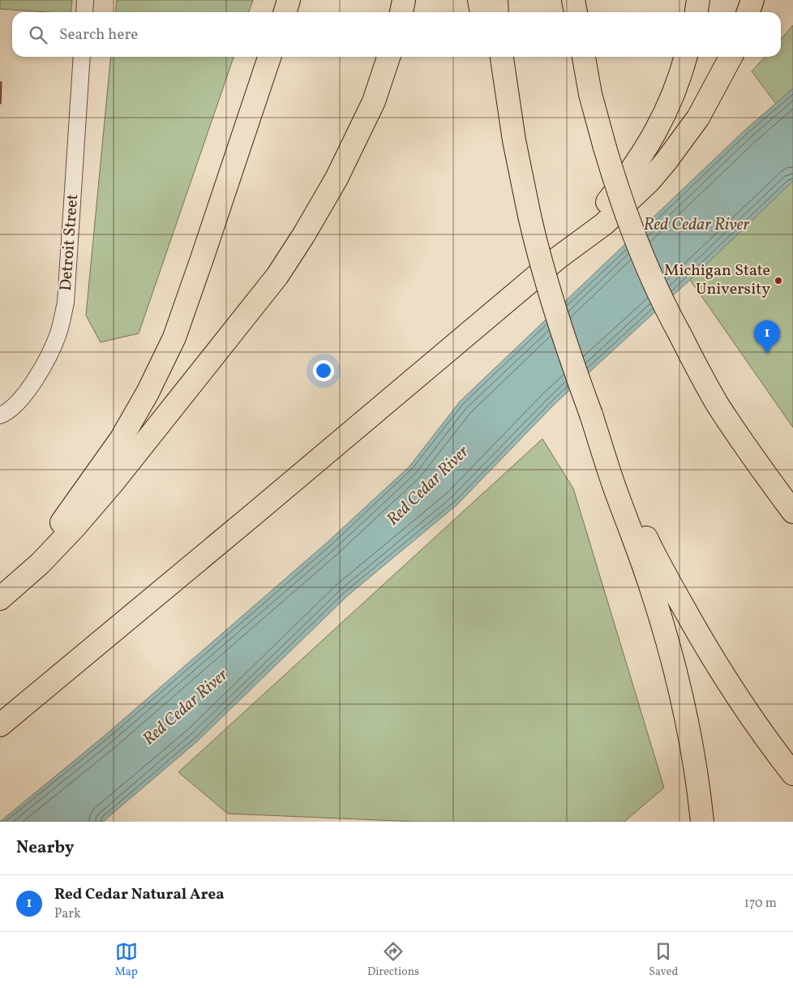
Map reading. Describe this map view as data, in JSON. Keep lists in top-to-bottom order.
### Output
{
  "streets": {
    "street": ["Detroit Street"]
  },
  "water": ["Red Cedar River"],
  "places": ["Michigan State University"],
  "page": {
    "search": "Search here",
    "pins": "1",
    "heading": "Nearby",
    "list": [
      {
        "mark": "1",
        "name": "Red Cedar Natural Area",
        "note": "Park",
        "value": "170 m"
      }
    ],
    "nav": ["Map", "Directions", "Saved"]
  }
}
